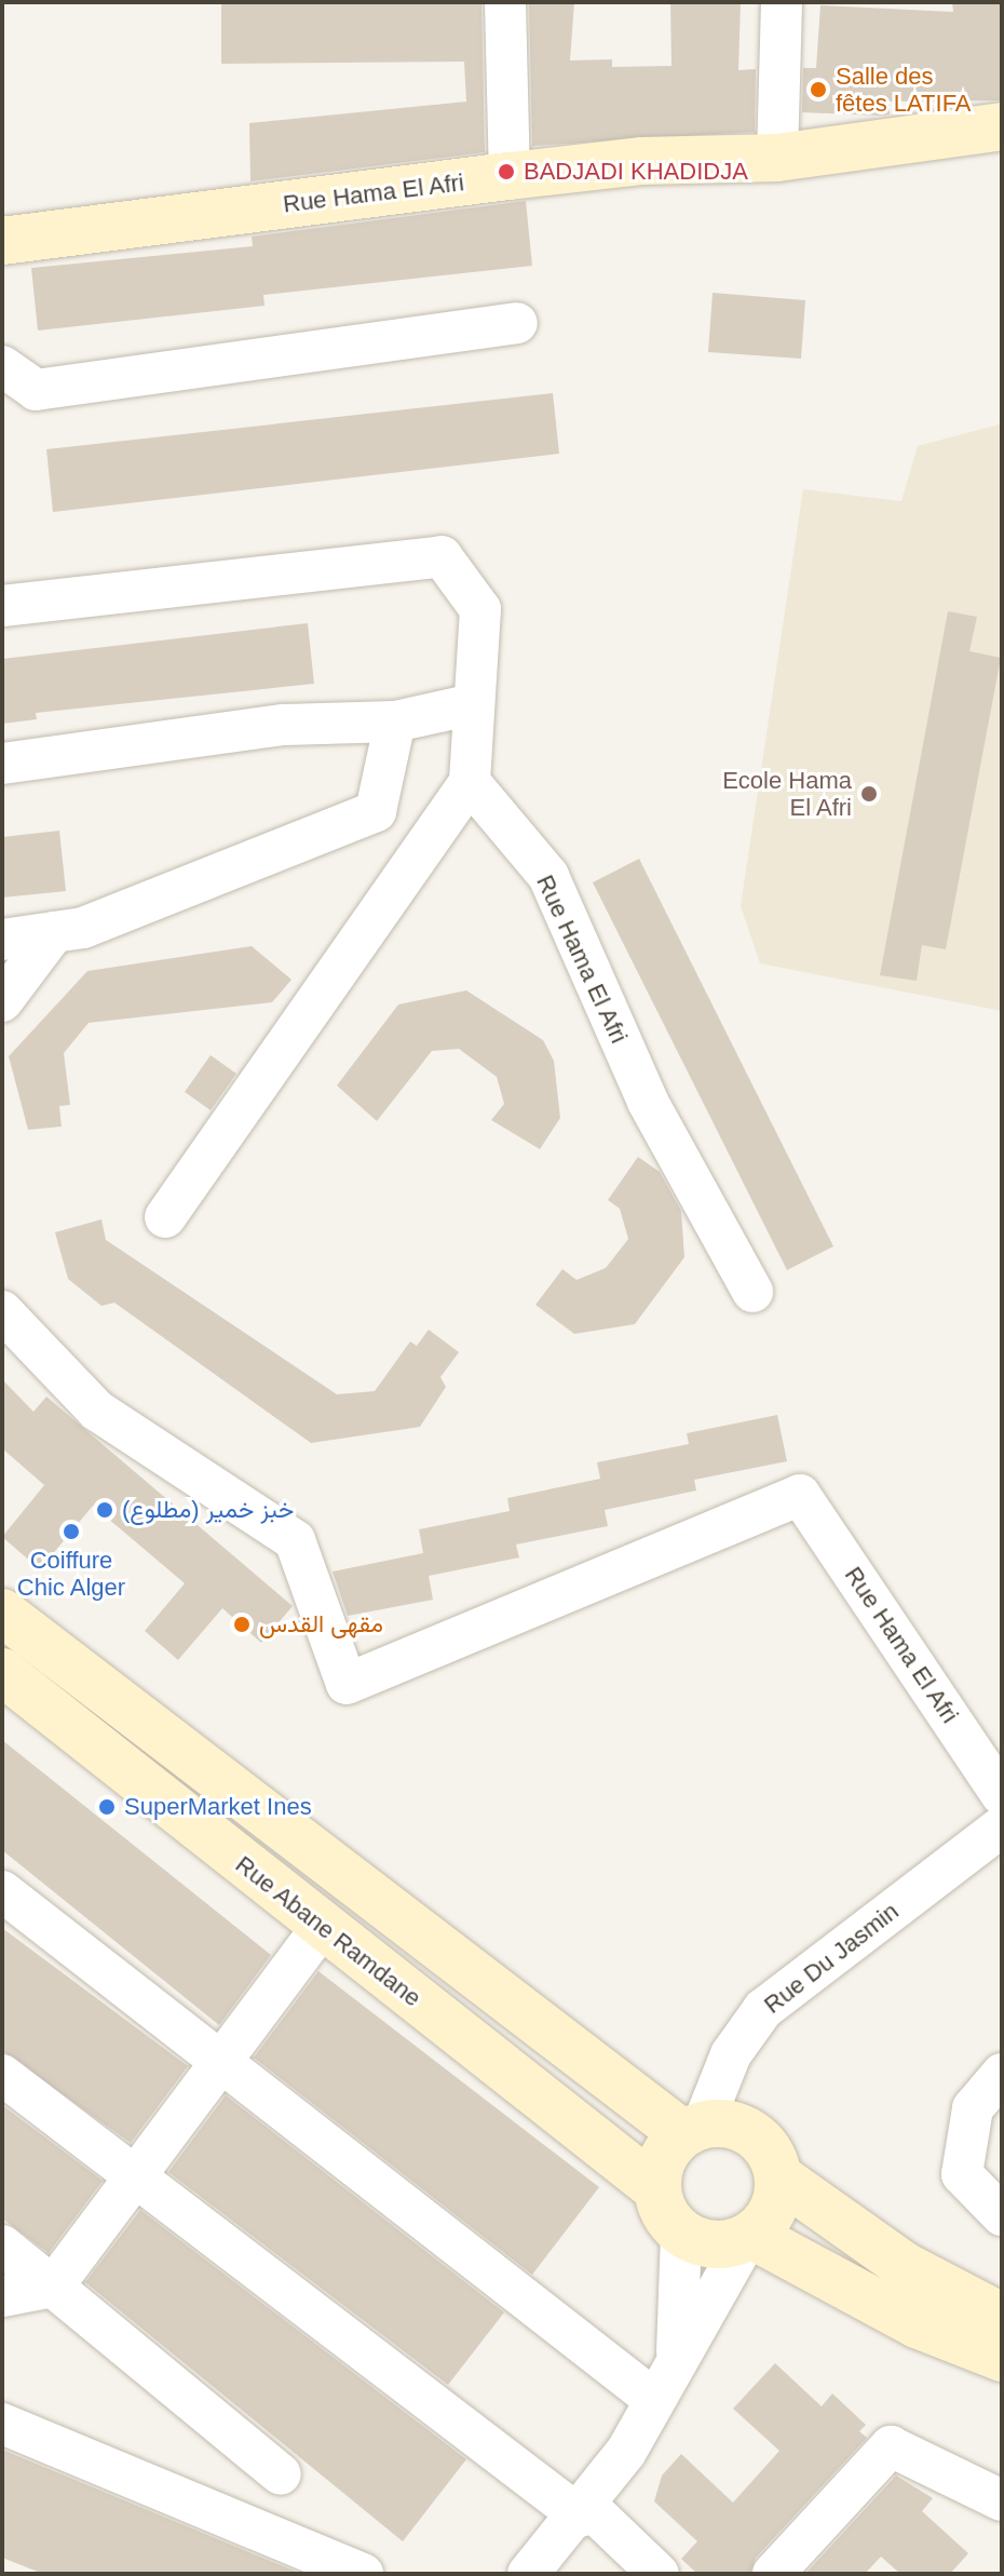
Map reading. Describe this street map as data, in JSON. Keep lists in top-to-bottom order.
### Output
{
  "streets": {
    "street": ["Rue Hama El Afri", "Rue Abane Ramdane", "Rue Du Jasmin"]
  },
  "crossings": [
    ["Rue Abane Ramdane", "Rue Du Jasmin"]
  ],
  "places": [
    "Salle des fêtes LATIFA",
    "BADJADI KHADIDJA",
    "Ecole Hama El Afri",
    "خبز خمير (مطلوع)",
    "Coiffure Chic Alger",
    "مقهى القدس",
    "SuperMarket Ines"
  ]
}
